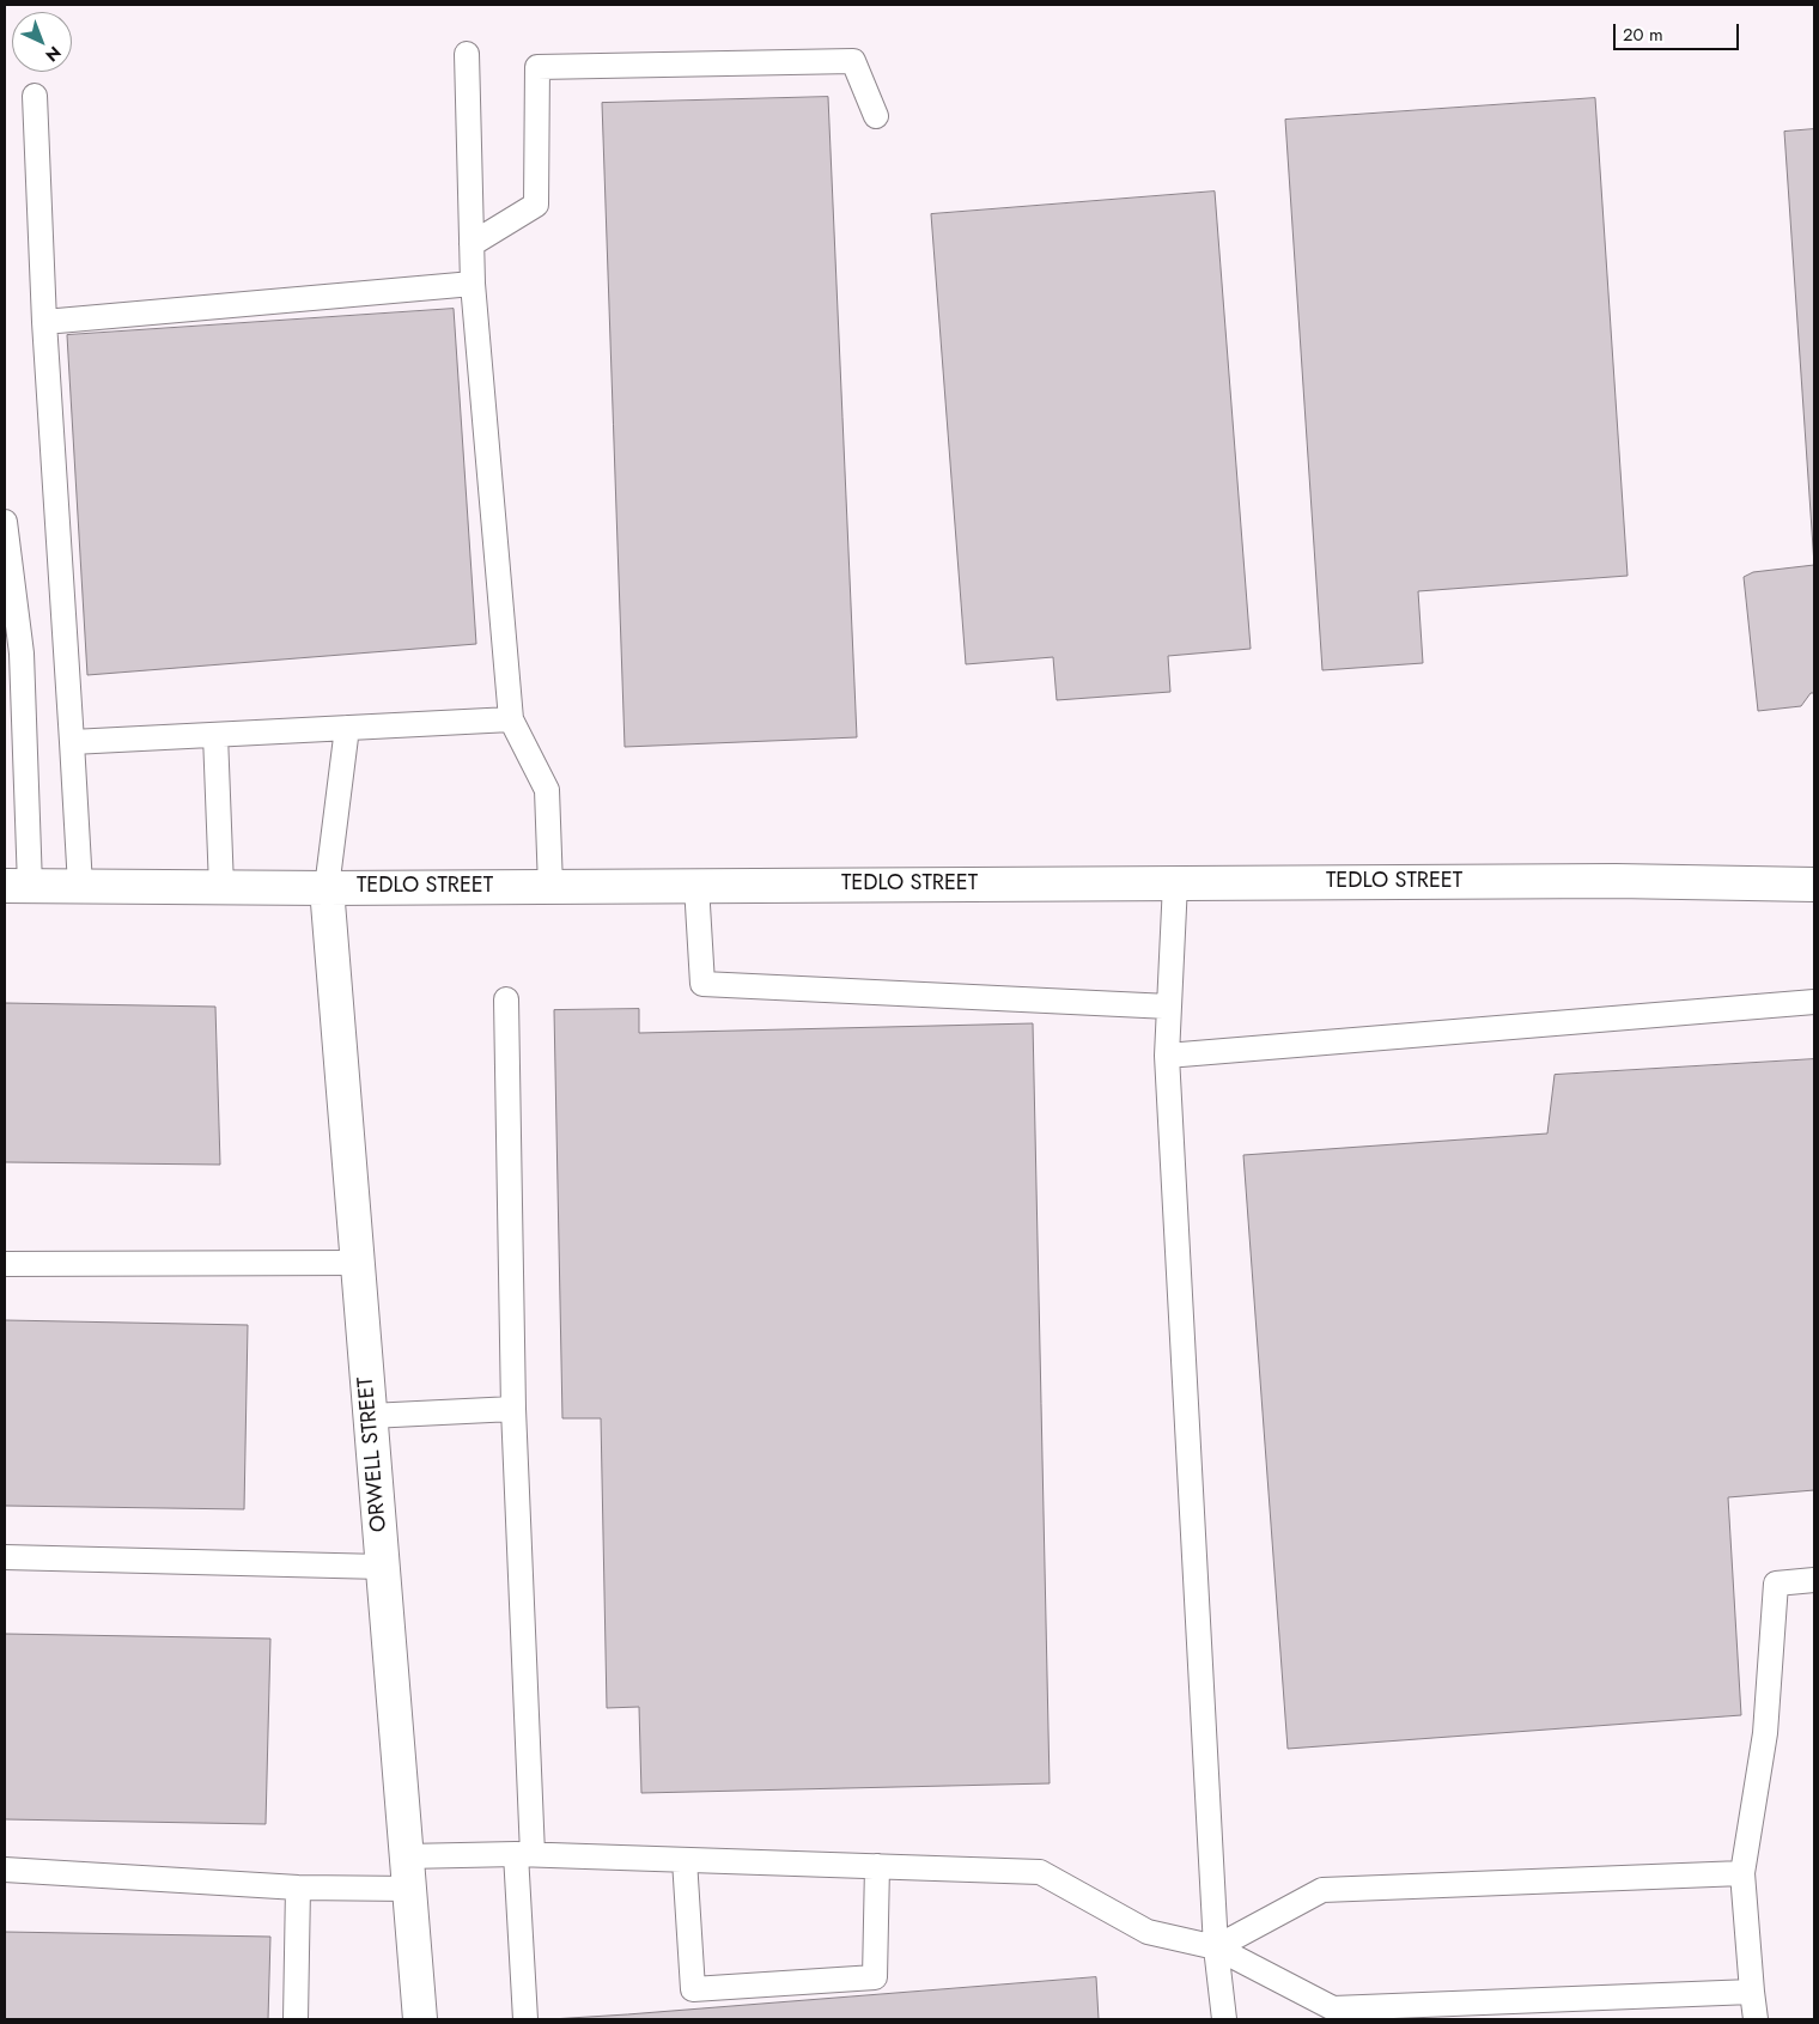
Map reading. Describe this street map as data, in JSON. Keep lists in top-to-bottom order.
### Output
{
  "streets": {
    "street": ["TEDLO STREET", "ORWELL STREET"]
  },
  "crossings": [
    ["TEDLO STREET", "ORWELL STREET"]
  ],
  "scale_bar": "20 m",
  "north": "bottom right"
}
